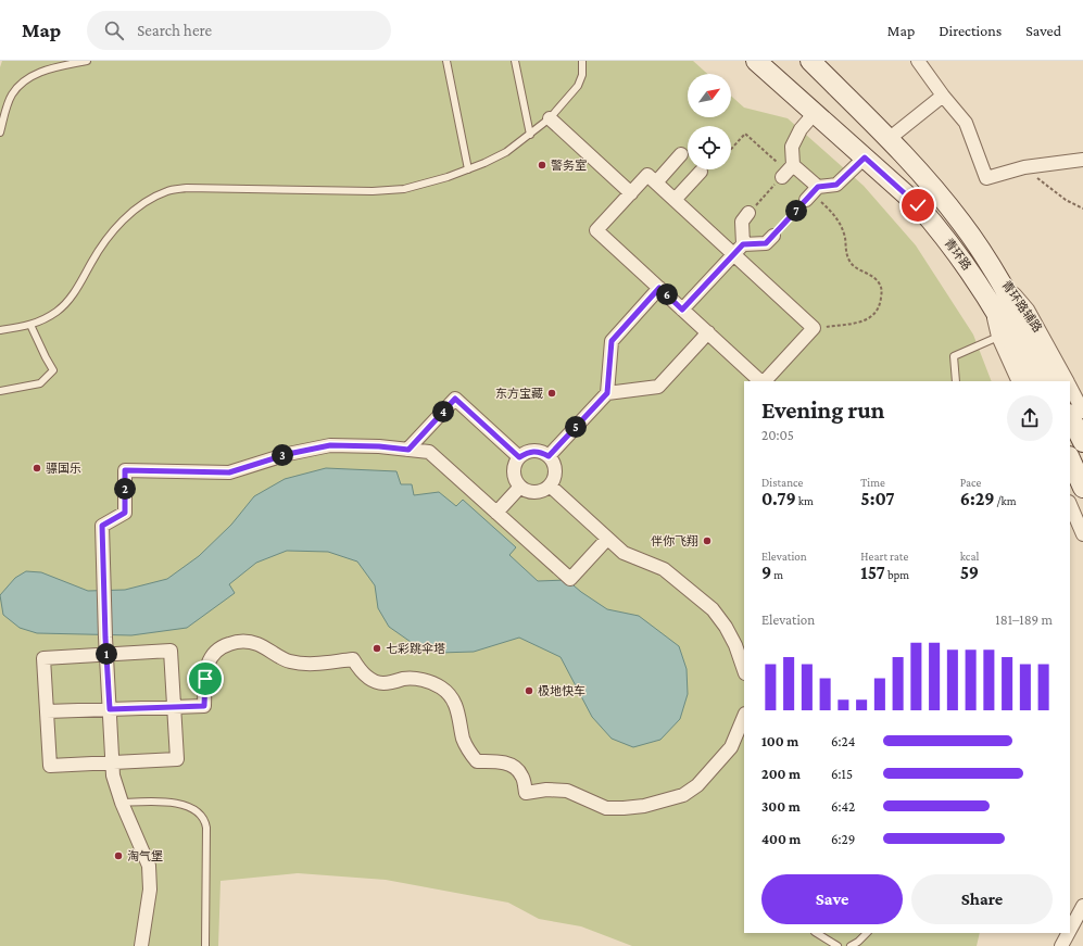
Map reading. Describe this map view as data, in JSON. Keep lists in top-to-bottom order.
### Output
{
  "streets": {
    "main road": ["青环路"],
    "street": ["青环路辅路"]
  },
  "crossings": [
    ["青环路", "青环路辅路"]
  ],
  "places": [
    "警务室",
    "东方宝藏",
    "骠国乐",
    "伴你飞翔",
    "七彩跳伞塔",
    "极地快车",
    "淘气堡"
  ],
  "north": "top right",
  "page": {
    "header": "Map",
    "search": "Search here",
    "nav": ["Map", "Directions", "Saved"],
    "pins": [
      "7",
      "6",
      "4",
      "5",
      "3",
      "2",
      "1"
    ],
    "heading": ["Evening run", "20:05"],
    "stats": [
      ["Distance", "0.79 km"],
      ["Time", "5:07"],
      ["Pace", "6:29 /km"],
      ["Elevation", "9 m"],
      ["Heart rate", "157 bpm"],
      ["kcal", "59"]
    ],
    "chart": ["Elevation", "181–189 m"],
    "list": [
      {
        "name": "100 m",
        "note": "6:24"
      },
      {
        "name": "200 m",
        "note": "6:15"
      },
      {
        "name": "300 m",
        "note": "6:42"
      },
      {
        "name": "400 m",
        "note": "6:29"
      }
    ],
    "buttons": ["Save", "Share"]
  }
}
